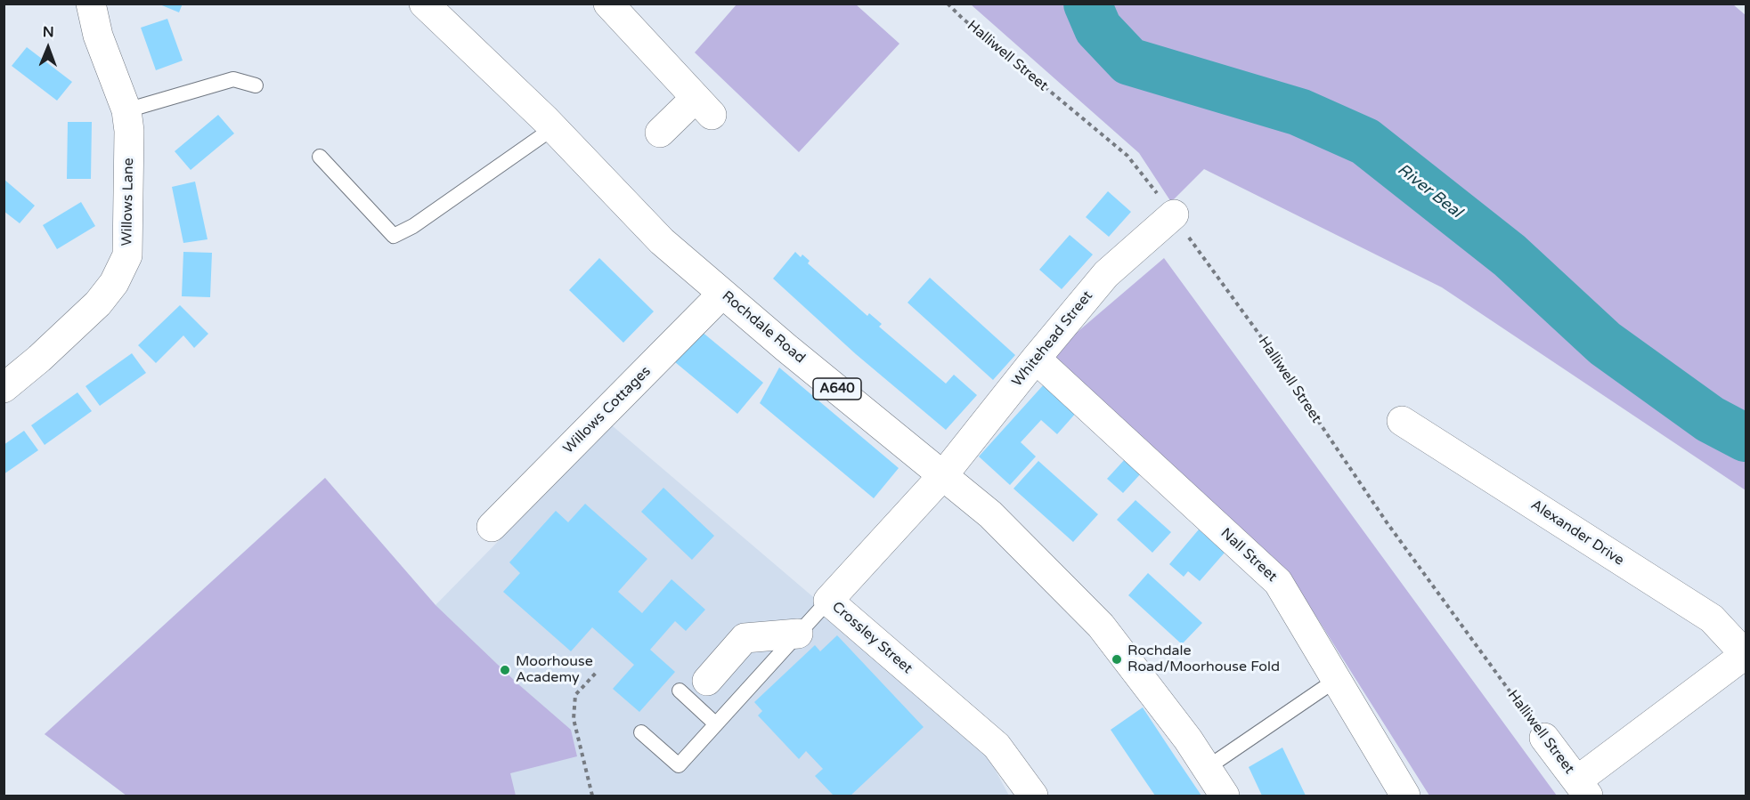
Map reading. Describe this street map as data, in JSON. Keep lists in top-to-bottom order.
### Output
{
  "streets": {
    "street": [
      "Halliwell Street",
      "Willows Lane",
      "Rochdale Road",
      "Whitehead Street",
      "A640",
      "Willows Cottages",
      "Alexander Drive",
      "Nall Street",
      "Crossley Street"
    ]
  },
  "crossings": [
    ["Halliwell Street", "Whitehead Street"],
    ["Halliwell Street", "Alexander Drive"],
    ["Rochdale Road", "Whitehead Street"],
    ["Rochdale Road", "Willows Cottages"],
    ["Rochdale Road", "Crossley Street"],
    ["Whitehead Street", "Nall Street"],
    ["Whitehead Street", "Crossley Street"]
  ],
  "water": ["River Beal"],
  "places": ["Rochdale Road/Moorhouse Fold", "Moorhouse Academy"],
  "north": "top"
}
